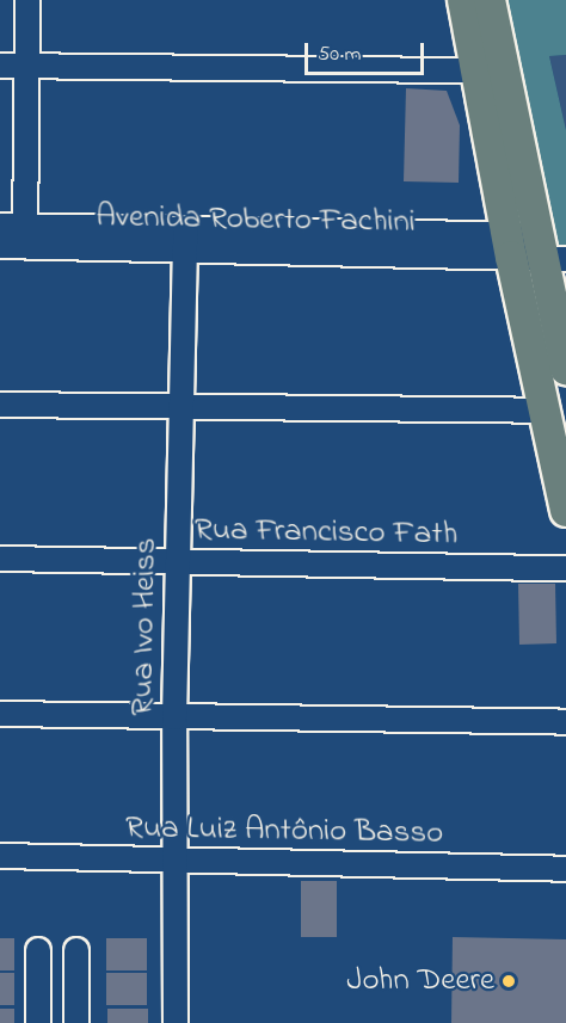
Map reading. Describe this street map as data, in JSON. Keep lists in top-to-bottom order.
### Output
{
  "streets": {
    "street": [
      "Avenida Roberto Fachini",
      "Rua Francisco Fath",
      "Rua Ivo Heiss",
      "Rua Luiz Antônio Basso"
    ]
  },
  "crossings": [
    ["Avenida Roberto Fachini", "Rua Ivo Heiss"],
    ["Rua Francisco Fath", "Rua Ivo Heiss"],
    ["Rua Ivo Heiss", "Rua Luiz Antônio Basso"]
  ],
  "places": ["John Deere"],
  "scale_bar": "50 m"
}
